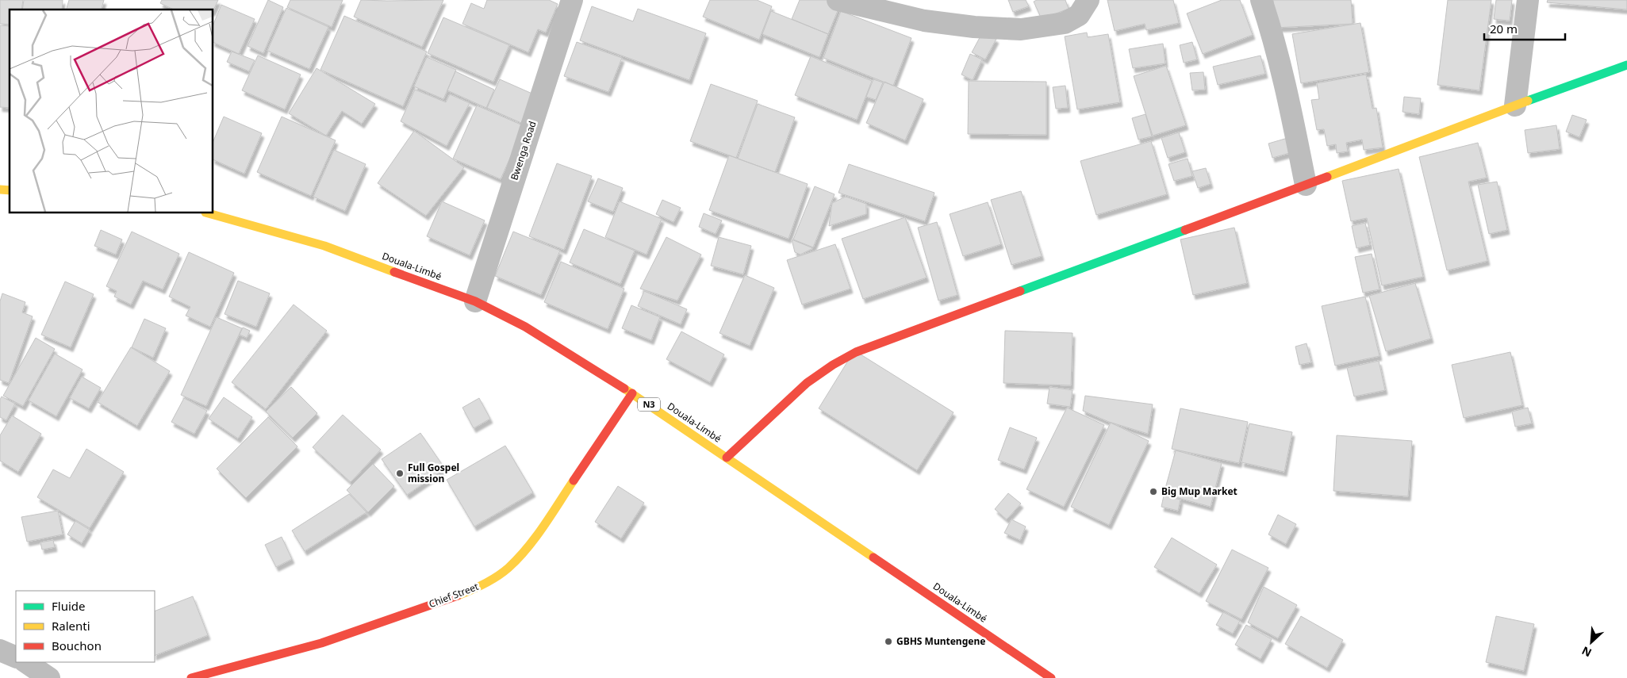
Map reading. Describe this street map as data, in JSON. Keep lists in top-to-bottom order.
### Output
{
  "streets": {
    "main road": ["Douala-Limbé", "N3", "Chief Street"],
    "street": ["Bwenga Road"]
  },
  "crossings": [
    ["Bwenga Road", "Douala-Limbé"],
    ["Douala-Limbé", "Chief Street"]
  ],
  "places": ["Full Gospel mission", "Big Mup Market", "GBHS Muntengene"],
  "legend": ["Fluide", "Ralenti", "Bouchon"],
  "scale_bar": "20 m",
  "north": "bottom left"
}
